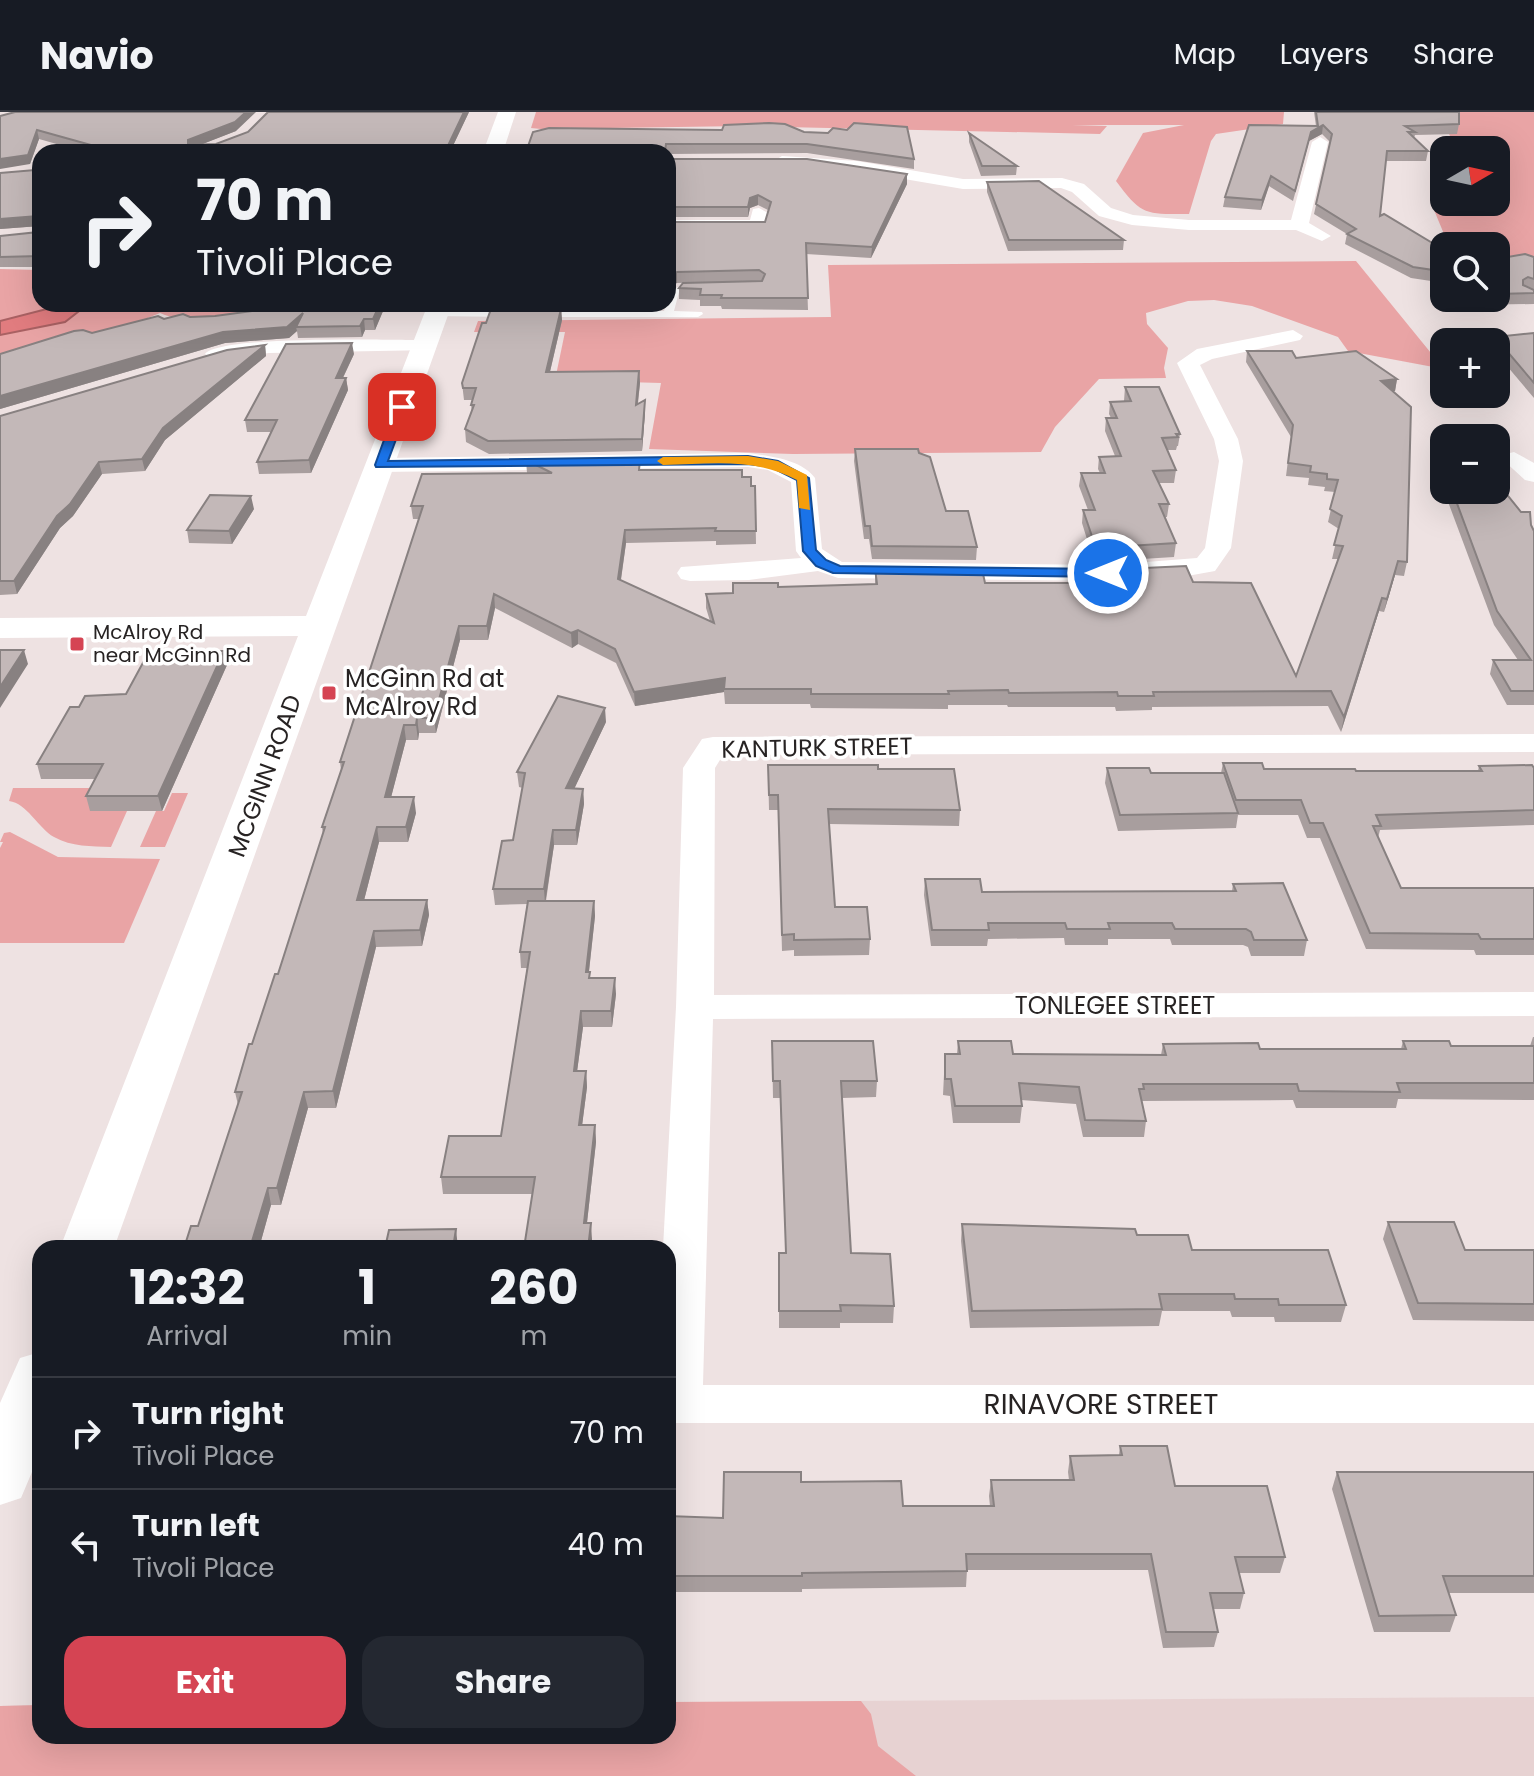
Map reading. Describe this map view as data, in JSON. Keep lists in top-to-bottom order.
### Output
{
  "streets": {
    "street": [
      "KANTURK STREET",
      "MCGINN ROAD",
      "TONLEGEE STREET",
      "RINAVORE STREET"
    ]
  },
  "crossings": [
    ["KANTURK STREET", "TONLEGEE STREET"]
  ],
  "places": {
    "transit": ["McAlroy Rd near McGinn Rd", "McGinn Rd at McAlroy Rd"]
  },
  "north": "right",
  "page": {
    "header": "Navio",
    "nav": ["Map", "Layers", "Share"],
    "map_buttons": ["+", "−"],
    "turn": ["70 m", "Tivoli Place"],
    "eta": [
      "12:32",
      "Arrival",
      "1",
      "min",
      "260",
      "m"
    ],
    "list": [
      {
        "name": "Turn right",
        "note": "Tivoli Place",
        "value": "70 m"
      },
      {
        "name": "Turn left",
        "note": "Tivoli Place",
        "value": "40 m"
      }
    ],
    "buttons": ["Exit", "Share"]
  }
}
